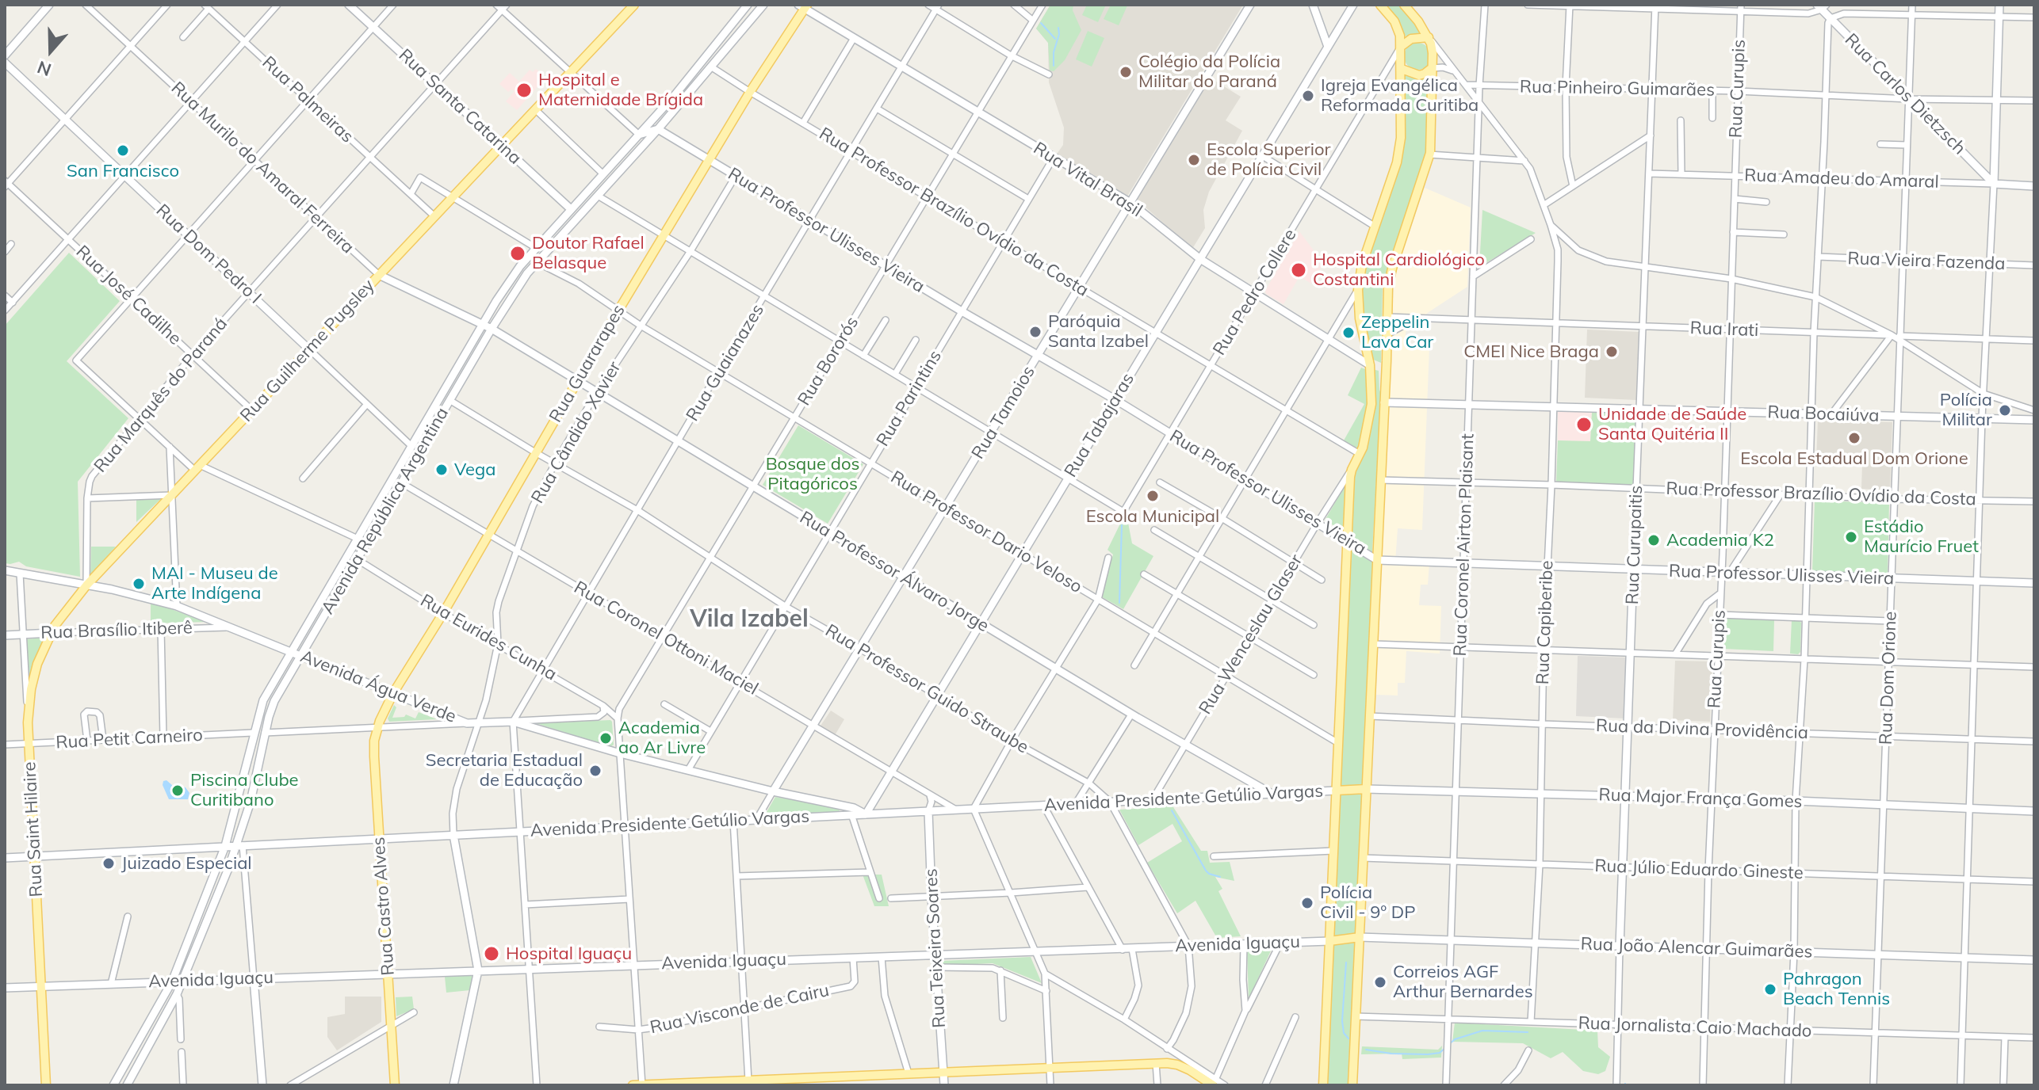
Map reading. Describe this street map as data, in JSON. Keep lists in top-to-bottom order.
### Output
{
  "streets": {
    "main road": [
      "Rua Guilherme Pugsley",
      "Rua Guararapes",
      "Rua Saint Hilaire",
      "Rua Castro Alves"
    ],
    "street": [
      "Rua Pinheiro Guimarães",
      "Rua Curupis",
      "Rua Carlos Dietzsch",
      "Rua Palmeiras",
      "Rua Santa Catarina",
      "Rua Murilo do Amaral Ferreira",
      "Rua Amadeu do Amaral",
      "Rua Vital Brasil",
      "Rua Professor Brazílio Ovídio da Costa",
      "Rua Professor Ulisses Vieira",
      "Rua Dom Pedro I",
      "Rua Vieira Fazenda",
      "Rua Pedro Collere",
      "Rua José Cadilhe",
      "Rua Irati",
      "Rua Bororós",
      "Rua Guaianazes",
      "Rua Marquês do Paraná",
      "Rua Parintins",
      "Rua Tamoios",
      "Rua Bocaiúva",
      "Rua Tabajaras",
      "Rua Cândido Xavier",
      "Avenida República Argentina",
      "Rua Professor Dario Veloso",
      "Rua Coronel Airton Plaisant",
      "Rua Curupaitis",
      "Rua Professor Álvaro Jorge",
      "Rua Capiberibe",
      "Rua Brasílio Itiberê",
      "Rua Wenceslau Glaser",
      "Rua Eurides Cunha",
      "Rua Coronel Ottoni Maciel",
      "Rua Dom Orione",
      "Avenida Água Verde",
      "Rua Professor Guido Straube",
      "Rua da Divina Providência",
      "Rua Petit Carneiro",
      "Avenida Presidente Getúlio Vargas",
      "Rua Major França Gomes",
      "Rua Júlio Eduardo Gineste",
      "Avenida Iguaçu",
      "Rua Teixeira Soares",
      "Rua João Alencar Guimarães",
      "Rua Visconde de Cairu",
      "Rua Jornalista Caio Machado"
    ]
  },
  "crossings": [
    ["Rua Pinheiro Guimarães", "Rua Curupis"],
    ["Rua Pinheiro Guimarães", "Rua Carlos Dietzsch"],
    ["Rua Pinheiro Guimarães", "Rua Coronel Airton Plaisant"],
    ["Rua Pinheiro Guimarães", "Rua Curupaitis"],
    ["Rua Pinheiro Guimarães", "Rua Capiberibe"],
    ["Rua Pinheiro Guimarães", "Rua Dom Orione"],
    ["Rua Curupis", "Rua Amadeu do Amaral"],
    ["Rua Curupis", "Rua Professor Brazílio Ovídio da Costa"],
    ["Rua Curupis", "Rua Professor Ulisses Vieira"],
    ["Rua Curupis", "Rua Irati"],
    ["Rua Curupis", "Rua Bocaiúva"],
    ["Rua Curupis", "Rua da Divina Providência"],
    ["Rua Curupis", "Rua Major França Gomes"],
    ["Rua Curupis", "Rua Júlio Eduardo Gineste"],
    ["Rua Curupis", "Rua João Alencar Guimarães"],
    ["Rua Curupis", "Rua Jornalista Caio Machado"],
    ["Rua Carlos Dietzsch", "Rua Amadeu do Amaral"],
    ["Rua Carlos Dietzsch", "Rua Dom Orione"],
    ["Rua Palmeiras", "Rua Guilherme Pugsley"],
    ["Rua Palmeiras", "Rua Marquês do Paraná"],
    ["Rua Santa Catarina", "Rua Guilherme Pugsley"],
    ["Rua Santa Catarina", "Rua Marquês do Paraná"],
    ["Rua Santa Catarina", "Avenida República Argentina"],
    ["Rua Murilo do Amaral Ferreira", "Rua Guilherme Pugsley"],
    ["Rua Murilo do Amaral Ferreira", "Rua Marquês do Paraná"],
    ["Rua Murilo do Amaral Ferreira", "Avenida República Argentina"],
    ["Rua Murilo do Amaral Ferreira", "Rua Professor Álvaro Jorge"],
    ["Rua Amadeu do Amaral", "Rua Curupaitis"],
    ["Rua Amadeu do Amaral", "Rua Dom Orione"],
    ["Rua Vital Brasil", "Rua Pedro Collere"],
    ["Rua Vital Brasil", "Rua Bororós"],
    ["Rua Vital Brasil", "Rua Guaianazes"],
    ["Rua Vital Brasil", "Rua Guararapes"],
    ["Rua Vital Brasil", "Rua Parintins"],
    ["Rua Vital Brasil", "Rua Tamoios"],
    ["Rua Vital Brasil", "Rua Tabajaras"],
    ["Rua Professor Brazílio Ovídio da Costa", "Rua Pedro Collere"],
    ["Rua Professor Brazílio Ovídio da Costa", "Rua Bororós"],
    ["Rua Professor Brazílio Ovídio da Costa", "Rua Guaianazes"],
    ["Rua Professor Brazílio Ovídio da Costa", "Rua Guararapes"],
    ["Rua Professor Brazílio Ovídio da Costa", "Rua Parintins"],
    ["Rua Professor Brazílio Ovídio da Costa", "Rua Tamoios"],
    ["Rua Professor Brazílio Ovídio da Costa", "Rua Tabajaras"],
    ["Rua Professor Brazílio Ovídio da Costa", "Avenida República Argentina"],
    ["Rua Professor Brazílio Ovídio da Costa", "Rua Coronel Airton Plaisant"],
    ["Rua Professor Brazílio Ovídio da Costa", "Rua Curupaitis"],
    ["Rua Professor Brazílio Ovídio da Costa", "Rua Capiberibe"],
    ["Rua Professor Brazílio Ovídio da Costa", "Rua Dom Orione"],
    ["Rua Professor Ulisses Vieira", "Rua Pedro Collere"],
    ["Rua Professor Ulisses Vieira", "Rua Bororós"],
    ["Rua Professor Ulisses Vieira", "Rua Guaianazes"],
    ["Rua Professor Ulisses Vieira", "Rua Guararapes"],
    ["Rua Professor Ulisses Vieira", "Rua Parintins"],
    ["Rua Professor Ulisses Vieira", "Rua Tamoios"],
    ["Rua Professor Ulisses Vieira", "Rua Tabajaras"],
    ["Rua Professor Ulisses Vieira", "Rua Cândido Xavier"],
    ["Rua Professor Ulisses Vieira", "Avenida República Argentina"],
    ["Rua Professor Ulisses Vieira", "Rua Coronel Airton Plaisant"],
    ["Rua Professor Ulisses Vieira", "Rua Curupaitis"],
    ["Rua Professor Ulisses Vieira", "Rua Capiberibe"],
    ["Rua Professor Ulisses Vieira", "Rua Wenceslau Glaser"],
    ["Rua Professor Ulisses Vieira", "Rua Dom Orione"],
    ["Rua Dom Pedro I", "Rua Guilherme Pugsley"],
    ["Rua Dom Pedro I", "Rua Marquês do Paraná"],
    ["Rua Dom Pedro I", "Avenida República Argentina"],
    ["Rua Vieira Fazenda", "Rua Dom Orione"],
    ["Rua Pedro Collere", "Rua Tabajaras"],
    ["Rua Pedro Collere", "Rua Capiberibe"],
    ["Rua José Cadilhe", "Rua Guilherme Pugsley"],
    ["Rua José Cadilhe", "Rua Marquês do Paraná"],
    ["Rua Irati", "Rua Coronel Airton Plaisant"],
    ["Rua Irati", "Rua Curupaitis"],
    ["Rua Irati", "Rua Capiberibe"],
    ["Rua Irati", "Rua Dom Orione"],
    ["Rua Guilherme Pugsley", "Rua Marquês do Paraná"],
    ["Rua Guilherme Pugsley", "Rua Brasílio Itiberê"],
    ["Rua Guilherme Pugsley", "Avenida Água Verde"],
    ["Rua Guilherme Pugsley", "Rua Saint Hilaire"],
    ["Rua Bororós", "Rua Professor Dario Veloso"],
    ["Rua Bororós", "Rua Professor Álvaro Jorge"],
    ["Rua Bororós", "Rua Eurides Cunha"],
    ["Rua Bororós", "Rua Coronel Ottoni Maciel"],
    ["Rua Bororós", "Rua Professor Guido Straube"],
    ["Rua Guaianazes", "Rua Professor Dario Veloso"],
    ["Rua Guaianazes", "Rua Professor Álvaro Jorge"],
    ["Rua Guaianazes", "Rua Eurides Cunha"],
    ["Rua Guaianazes", "Rua Coronel Ottoni Maciel"],
    ["Rua Guaianazes", "Avenida Água Verde"],
    ["Rua Guaianazes", "Rua Professor Guido Straube"],
    ["Rua Guararapes", "Rua Professor Dario Veloso"],
    ["Rua Guararapes", "Rua Professor Álvaro Jorge"],
    ["Rua Guararapes", "Rua Eurides Cunha"],
    ["Rua Guararapes", "Rua Coronel Ottoni Maciel"],
    ["Rua Guararapes", "Avenida Água Verde"],
    ["Rua Guararapes", "Rua Professor Guido Straube"],
    ["Rua Guararapes", "Rua Castro Alves"],
    ["Rua Marquês do Paraná", "Avenida Água Verde"],
    ["Rua Parintins", "Rua Professor Dario Veloso"],
    ["Rua Parintins", "Rua Professor Álvaro Jorge"],
    ["Rua Parintins", "Rua Coronel Ottoni Maciel"],
    ["Rua Parintins", "Avenida Água Verde"],
    ["Rua Parintins", "Rua Professor Guido Straube"],
    ["Rua Tamoios", "Rua Professor Dario Veloso"],
    ["Rua Tamoios", "Rua Professor Álvaro Jorge"],
    ["Rua Tamoios", "Rua Coronel Ottoni Maciel"],
    ["Rua Tamoios", "Avenida Água Verde"],
    ["Rua Tamoios", "Rua Professor Guido Straube"],
    ["Rua Tamoios", "Avenida Presidente Getúlio Vargas"],
    ["Rua Bocaiúva", "Rua Coronel Airton Plaisant"],
    ["Rua Bocaiúva", "Rua Curupaitis"],
    ["Rua Bocaiúva", "Rua Capiberibe"],
    ["Rua Bocaiúva", "Rua Dom Orione"],
    ["Rua Tabajaras", "Rua Professor Dario Veloso"],
    ["Rua Tabajaras", "Rua Professor Álvaro Jorge"],
    ["Rua Tabajaras", "Rua Coronel Ottoni Maciel"],
    ["Rua Tabajaras", "Avenida Água Verde"],
    ["Rua Tabajaras", "Rua Professor Guido Straube"],
    ["Rua Tabajaras", "Avenida Presidente Getúlio Vargas"],
    ["Rua Cândido Xavier", "Rua Professor Dario Veloso"],
    ["Rua Cândido Xavier", "Rua Professor Álvaro Jorge"],
    ["Rua Cândido Xavier", "Rua Eurides Cunha"],
    ["Rua Cândido Xavier", "Rua Coronel Ottoni Maciel"],
    ["Rua Cândido Xavier", "Avenida Água Verde"],
    ["Rua Cândido Xavier", "Rua Professor Guido Straube"],
    ["Rua Cândido Xavier", "Avenida Presidente Getúlio Vargas"],
    ["Rua Cândido Xavier", "Avenida Iguaçu"],
    ["Avenida República Argentina", "Rua Professor Dario Veloso"],
    ["Avenida República Argentina", "Rua Professor Álvaro Jorge"],
    ["Avenida República Argentina", "Rua Eurides Cunha"],
    ["Avenida República Argentina", "Rua Coronel Ottoni Maciel"],
    ["Avenida República Argentina", "Avenida Água Verde"],
    ["Avenida República Argentina", "Rua Professor Guido Straube"],
    ["Avenida República Argentina", "Rua Petit Carneiro"],
    ["Avenida República Argentina", "Avenida Presidente Getúlio Vargas"],
    ["Avenida República Argentina", "Avenida Iguaçu"],
    ["Rua Professor Dario Veloso", "Rua Wenceslau Glaser"],
    ["Rua Coronel Airton Plaisant", "Rua Capiberibe"],
    ["Rua Coronel Airton Plaisant", "Rua da Divina Providência"],
    ["Rua Coronel Airton Plaisant", "Rua Major França Gomes"],
    ["Rua Coronel Airton Plaisant", "Rua Júlio Eduardo Gineste"],
    ["Rua Coronel Airton Plaisant", "Rua João Alencar Guimarães"],
    ["Rua Coronel Airton Plaisant", "Rua Jornalista Caio Machado"],
    ["Rua Curupaitis", "Rua da Divina Providência"],
    ["Rua Curupaitis", "Rua Major França Gomes"],
    ["Rua Curupaitis", "Rua Júlio Eduardo Gineste"],
    ["Rua Curupaitis", "Rua João Alencar Guimarães"],
    ["Rua Curupaitis", "Rua Jornalista Caio Machado"],
    ["Rua Professor Álvaro Jorge", "Rua Wenceslau Glaser"],
    ["Rua Professor Álvaro Jorge", "Avenida Presidente Getúlio Vargas"],
    ["Rua Capiberibe", "Rua da Divina Providência"],
    ["Rua Capiberibe", "Rua Major França Gomes"],
    ["Rua Capiberibe", "Rua Júlio Eduardo Gineste"],
    ["Rua Capiberibe", "Rua João Alencar Guimarães"],
    ["Rua Capiberibe", "Rua Jornalista Caio Machado"],
    ["Rua Brasílio Itiberê", "Avenida Água Verde"],
    ["Rua Brasílio Itiberê", "Rua Saint Hilaire"],
    ["Rua Wenceslau Glaser", "Avenida Presidente Getúlio Vargas"],
    ["Rua Coronel Ottoni Maciel", "Avenida Presidente Getúlio Vargas"],
    ["Rua Dom Orione", "Rua da Divina Providência"],
    ["Rua Dom Orione", "Rua Major França Gomes"],
    ["Rua Dom Orione", "Rua Júlio Eduardo Gineste"],
    ["Rua Dom Orione", "Rua João Alencar Guimarães"],
    ["Rua Dom Orione", "Rua Jornalista Caio Machado"],
    ["Avenida Água Verde", "Avenida Presidente Getúlio Vargas"],
    ["Avenida Água Verde", "Rua Saint Hilaire"],
    ["Rua Professor Guido Straube", "Avenida Presidente Getúlio Vargas"],
    ["Rua Professor Guido Straube", "Avenida Iguaçu"],
    ["Rua Petit Carneiro", "Rua Saint Hilaire"],
    ["Avenida Presidente Getúlio Vargas", "Rua Saint Hilaire"],
    ["Avenida Presidente Getúlio Vargas", "Rua Castro Alves"],
    ["Avenida Presidente Getúlio Vargas", "Rua Teixeira Soares"],
    ["Rua Saint Hilaire", "Avenida Iguaçu"],
    ["Rua Castro Alves", "Avenida Iguaçu"],
    ["Avenida Iguaçu", "Rua Teixeira Soares"],
    ["Avenida Iguaçu", "Rua Visconde de Cairu"]
  ],
  "districts": ["Vila Izabel"],
  "parks": ["Bosque dos Pitagóricos"],
  "places": [
    "Colégio da Polícia Militar do Paraná",
    "Hospital e Maternidade Brígida",
    "Igreja Evangélica Reformada Curitiba",
    "San Francisco",
    "Escola Superior de Polícia Civil",
    "Doutor Rafael Belasque",
    "Hospital Cardiológico Costantini",
    "Paróquia Santa Izabel",
    "Zeppelin Lava Car",
    "CMEI Nice Braga",
    "Polícia Militar",
    "Unidade de Saúde Santa Quitéria II",
    "Escola Estadual Dom Orione",
    "Vega",
    "Escola Municipal",
    "Estádio Maurício Fruet",
    "Academia K2",
    "MAI - Museu de Arte Indígena",
    "Academia ao Ar Livre",
    "Secretaria Estadual de Educação",
    "Piscina Clube Curitibano",
    "Juizado Especial",
    "Polícia Civil - 9º DP",
    "Hospital Iguaçu",
    "Correios AGF Arthur Bernardes",
    "Pahragon Beach Tennis"
  ],
  "north": "bottom"
}
